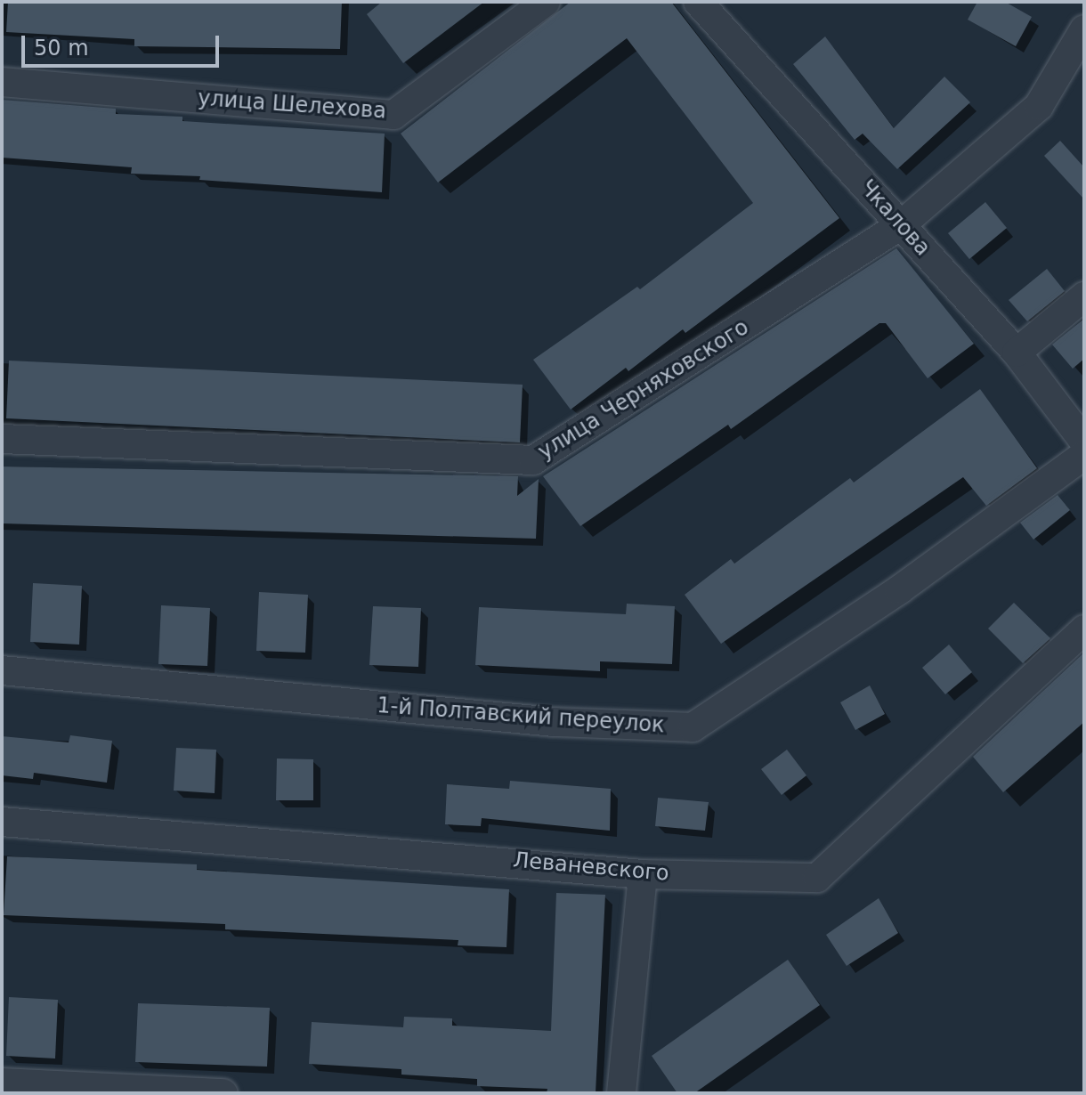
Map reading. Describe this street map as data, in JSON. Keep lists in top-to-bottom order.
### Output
{
  "streets": {
    "street": [
      "улица Шелехова",
      "Чкалова",
      "улица Черняховского",
      "1-й Полтавский переулок",
      "Леваневского"
    ]
  },
  "crossings": [
    ["Чкалова", "улица Черняховского"]
  ],
  "scale_bar": "50 m"
}
